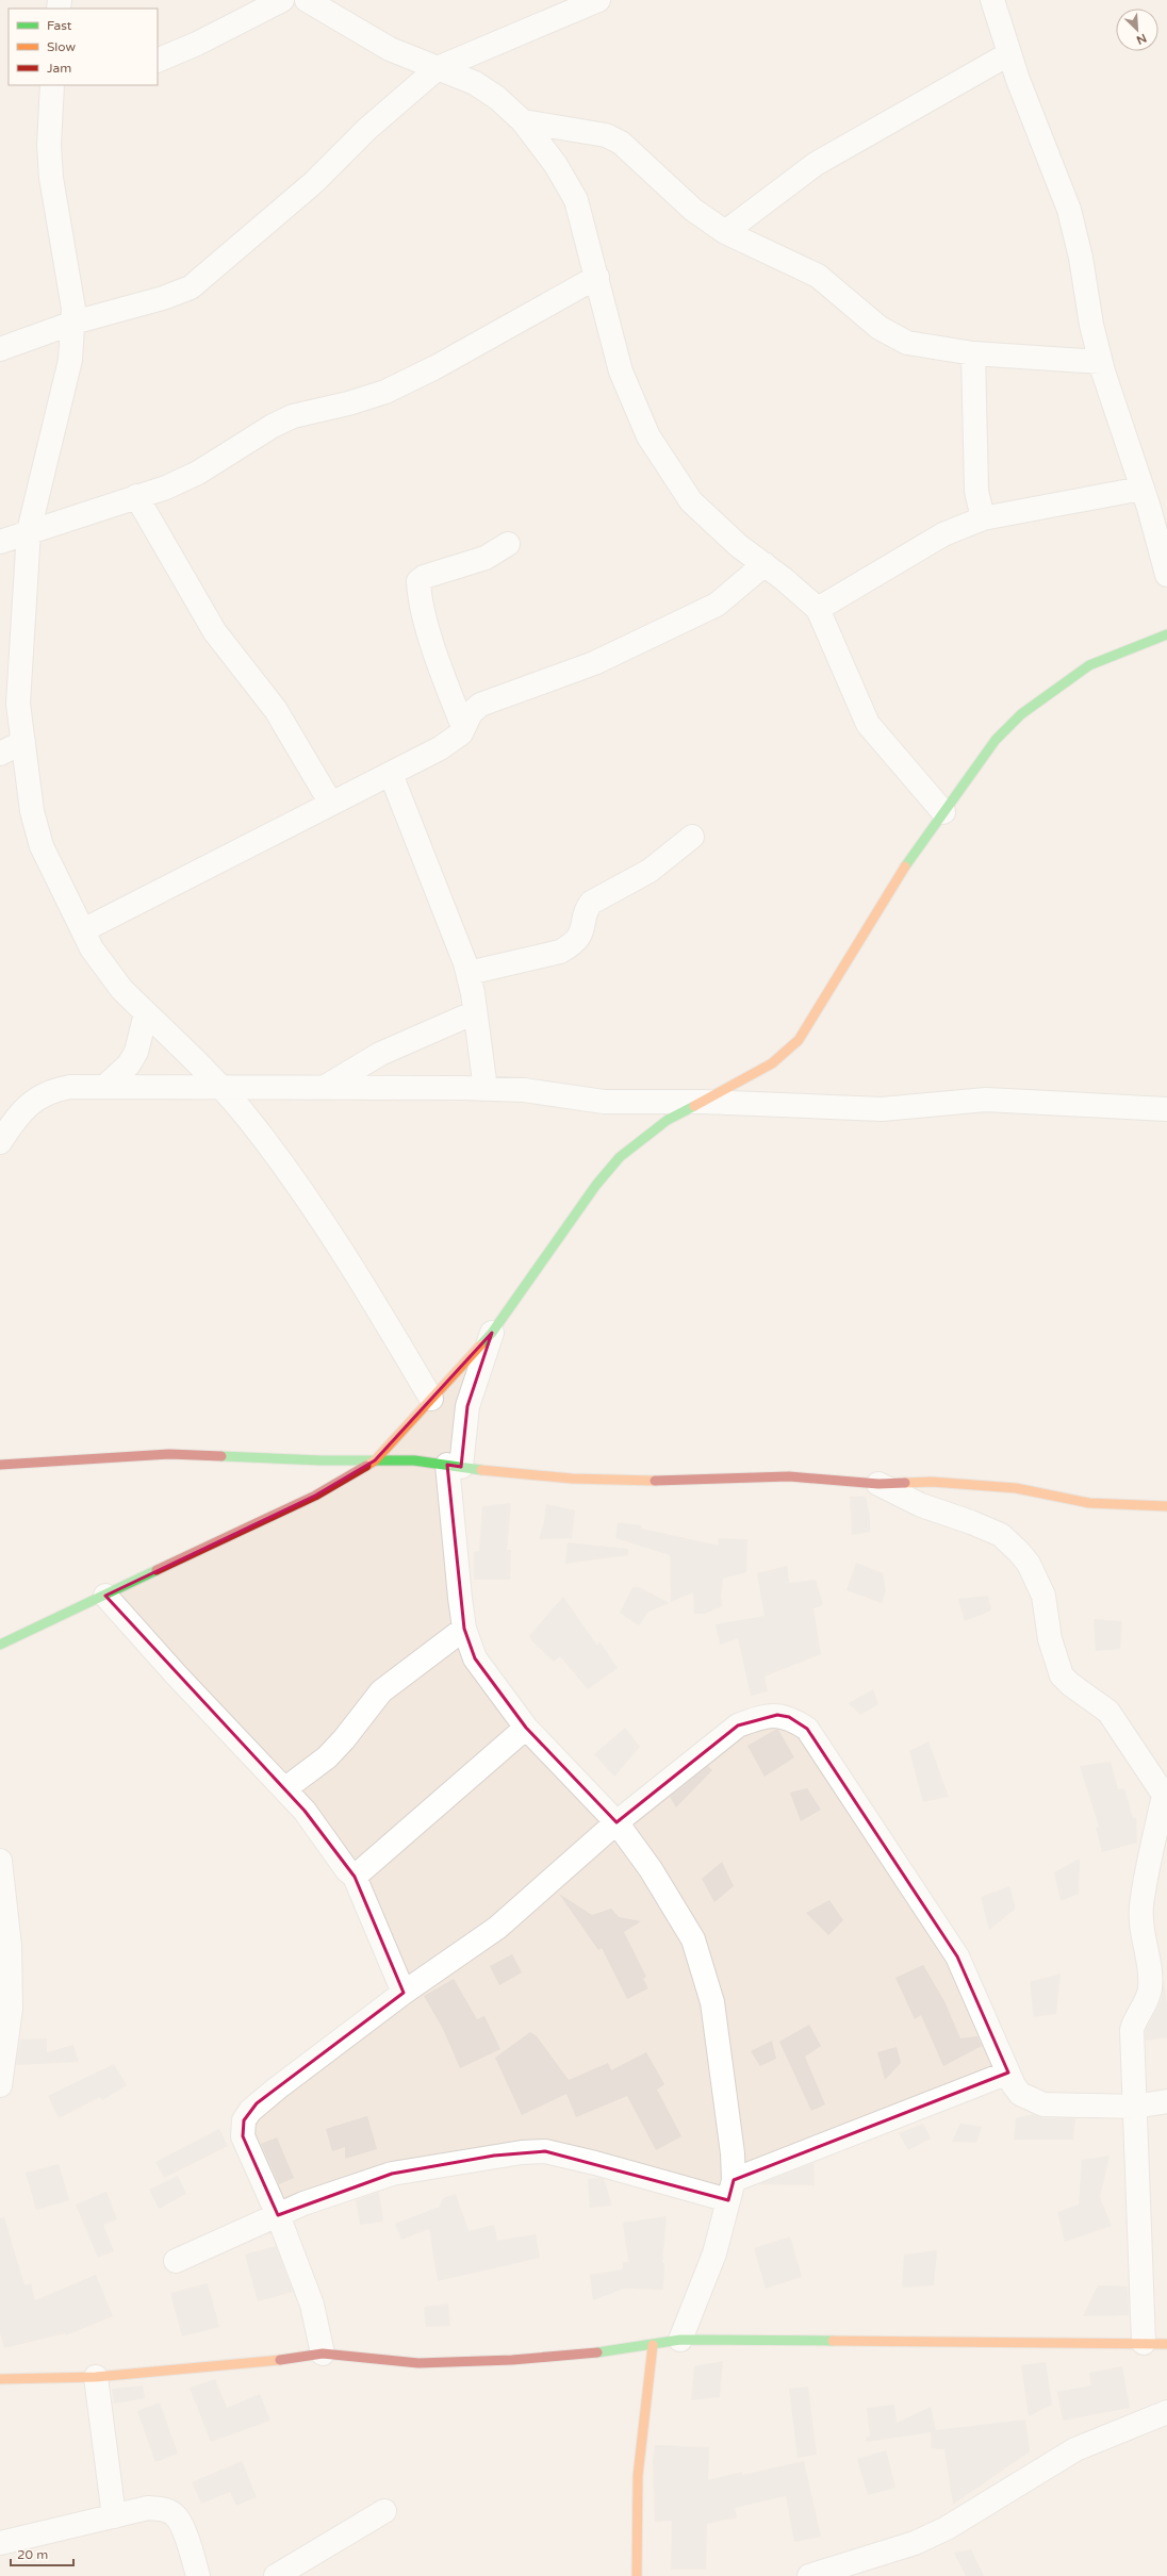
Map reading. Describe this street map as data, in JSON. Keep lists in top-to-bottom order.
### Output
{
  "legend": ["Fast", "Slow", "Jam"],
  "scale_bar": "20 m",
  "north": "bottom right"
}
